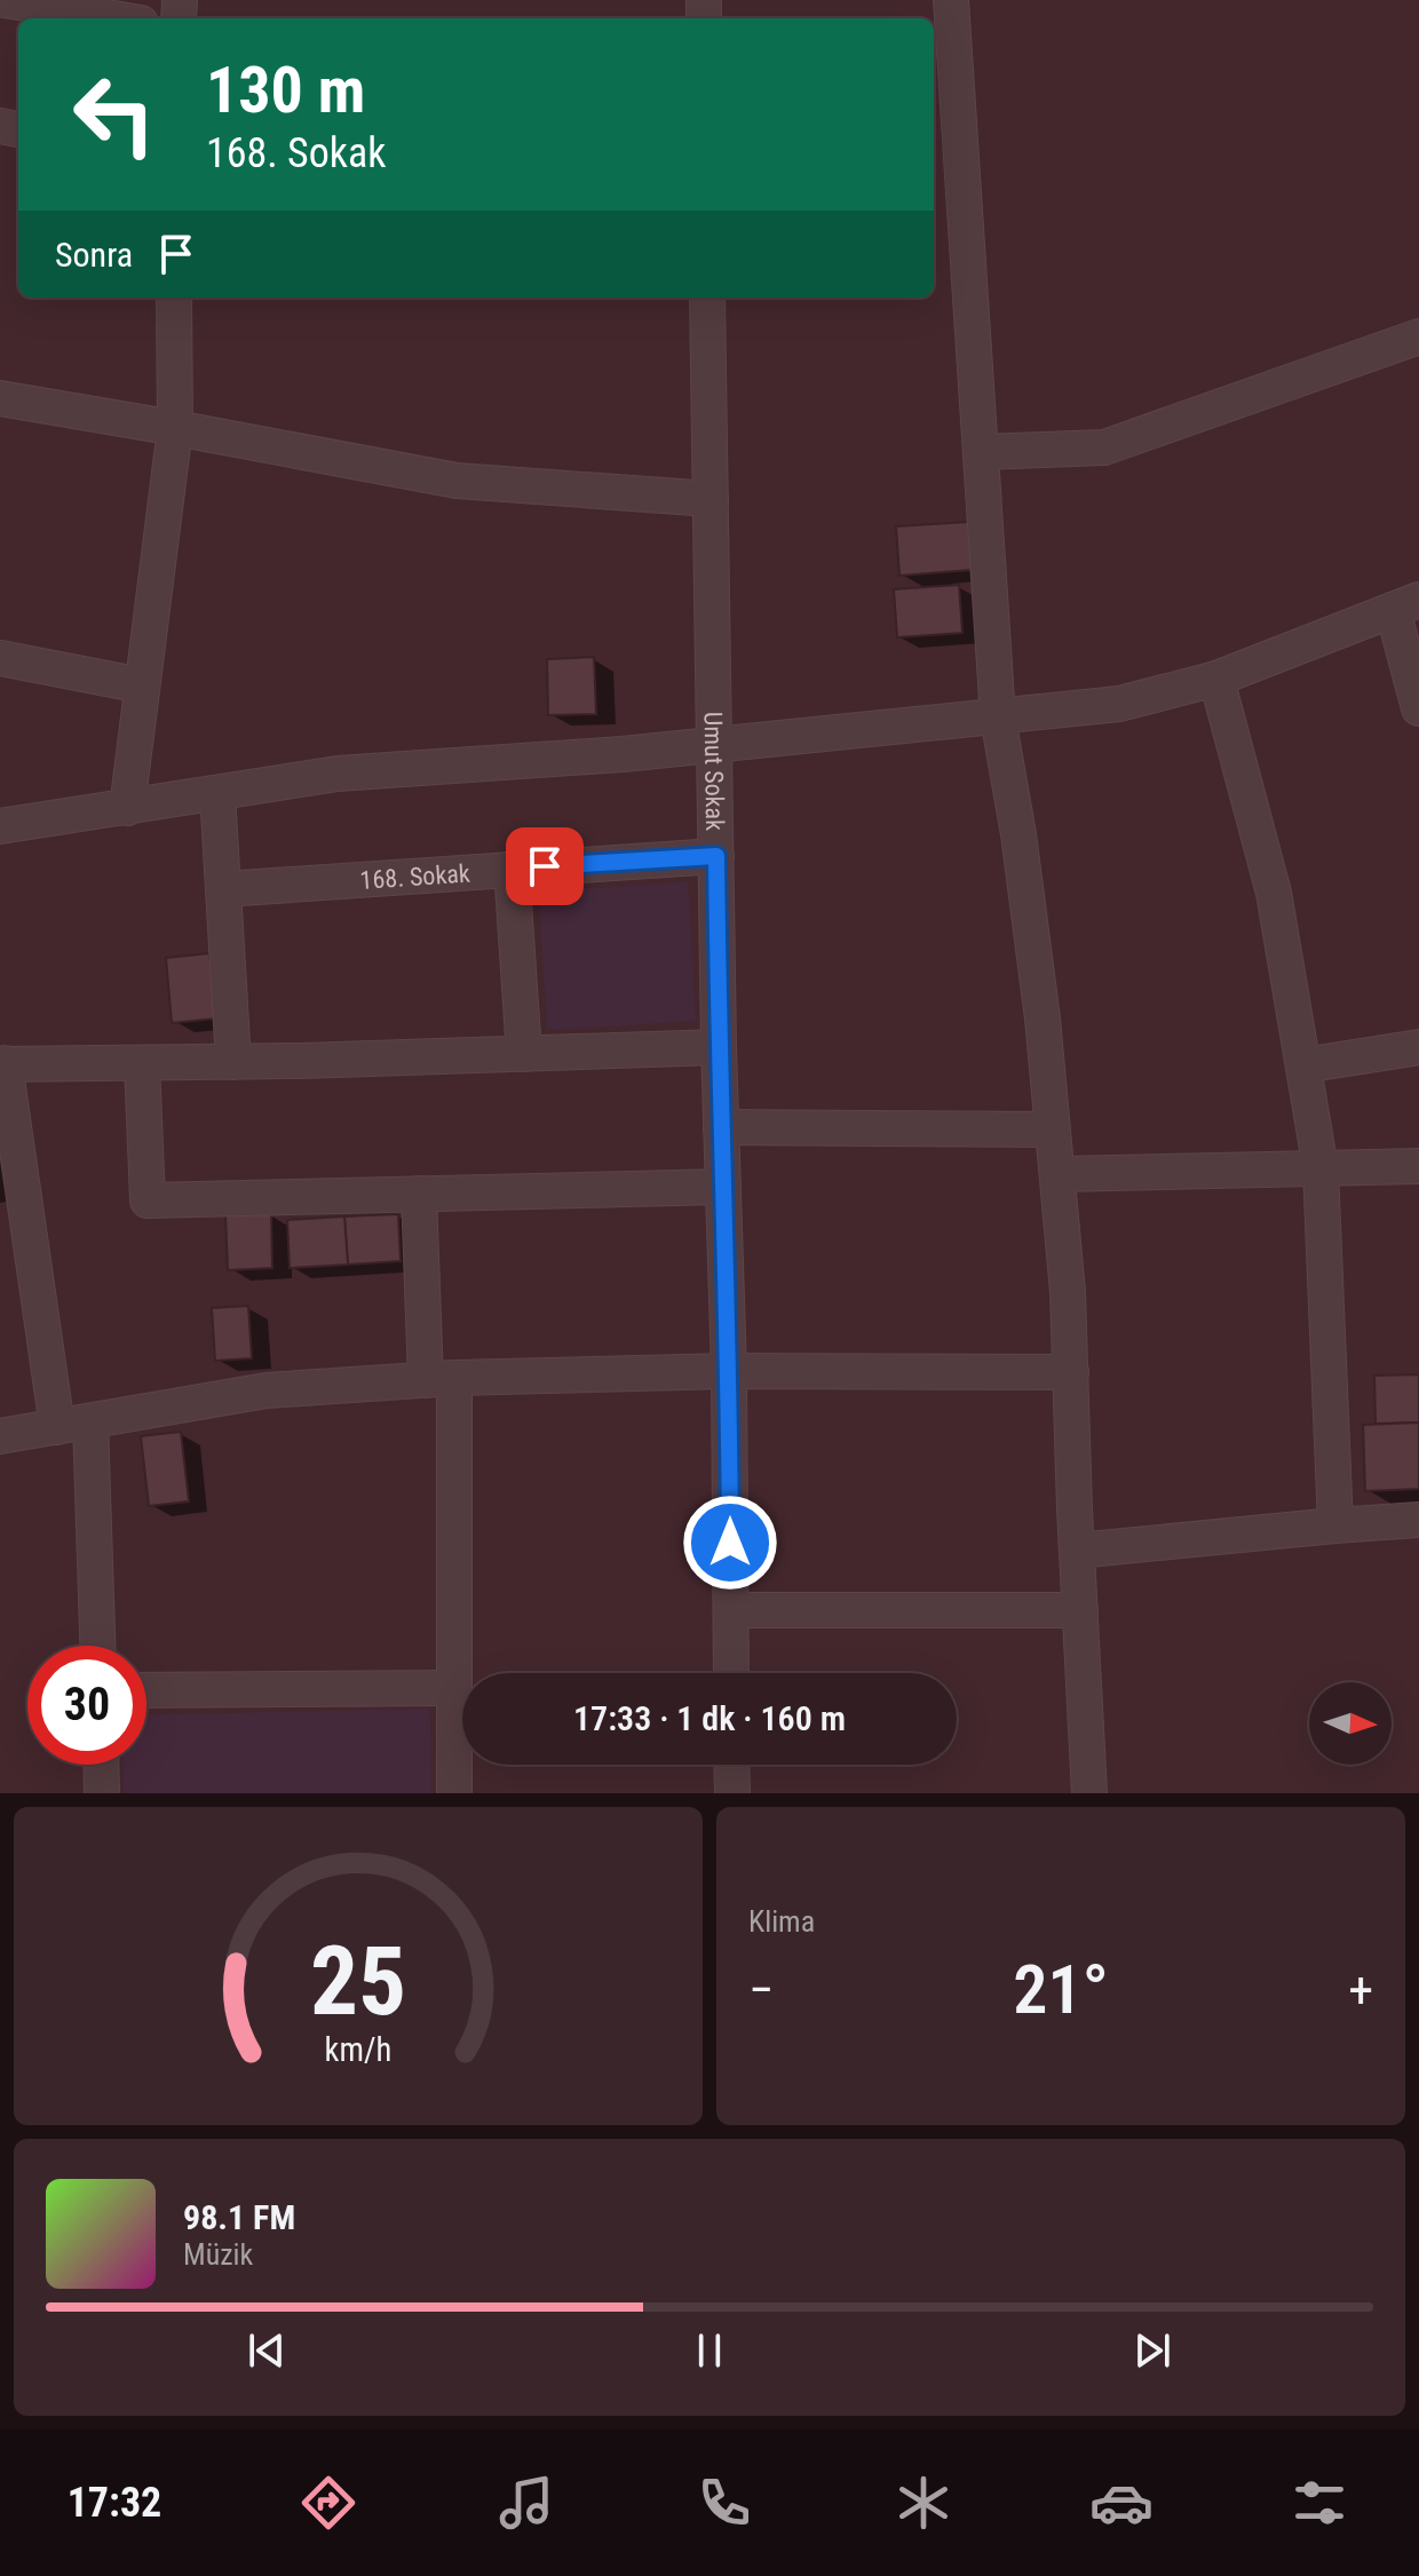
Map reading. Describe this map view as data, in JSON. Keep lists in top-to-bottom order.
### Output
{
  "streets": {
    "street": ["Umut Sokak", "168. Sokak"]
  },
  "crossings": [
    ["Umut Sokak", "168. Sokak"]
  ],
  "north": "right",
  "page": {
    "turn": ["130 m", "168. Sokak"],
    "then": "Sonra",
    "limit": "30",
    "trip": "17:33 · 1 dk · 160 m",
    "tile": "Klima",
    "heat": ["−", "21°", "+"],
    "song": ["98.1 FM", "Müzik"],
    "tabs": "17:32",
    "gauge": ["25", "km/h"]
  }
}
